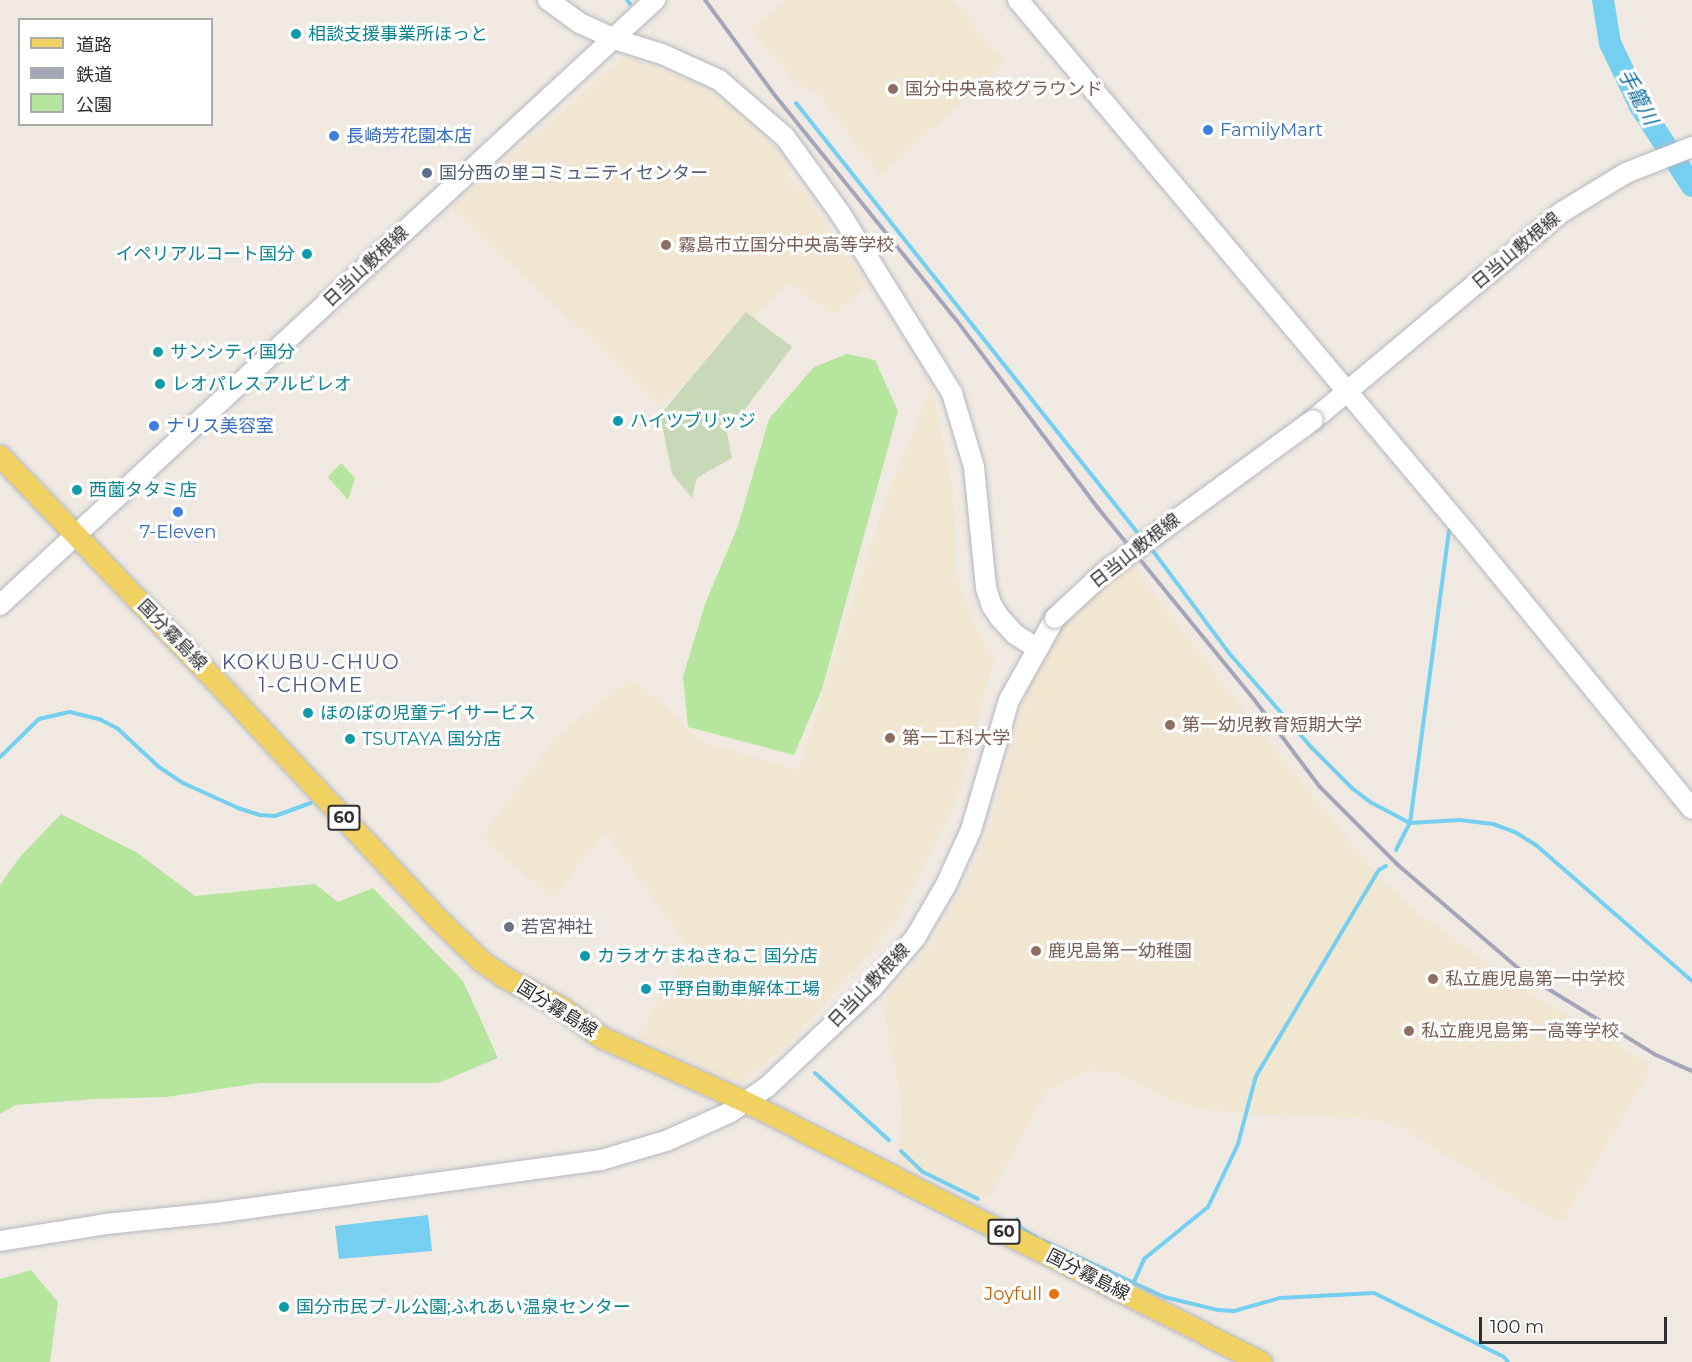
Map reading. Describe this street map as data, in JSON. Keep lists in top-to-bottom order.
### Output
{
  "streets": {
    "main road": ["国分霧島線", "60"],
    "street": ["日当山敷根線"]
  },
  "crossings": [
    ["日当山敷根線", "国分霧島線"]
  ],
  "districts": ["KOKUBU-CHUO 1-CHOME"],
  "water": ["手籠川"],
  "places": [
    "相談支援事業所ほっと",
    "国分中央高校グラウンド",
    "FamilyMart",
    "長崎芳花園本店",
    "国分西の里コミュニティセンター",
    "霧島市立国分中央高等学校",
    "イペリアルコート国分",
    "サンシティ国分",
    "レオパレスアルビレオ",
    "ハイツブリッジ",
    "ナリス美容室",
    "西薗タタミ店",
    "7-Eleven",
    "ほのぼの児童デイサービス",
    "第一幼児教育短期大学",
    "第一工科大学",
    "TSUTAYA 国分店",
    "若宮神社",
    "鹿児島第一幼稚園",
    "カラオケまねきねこ 国分店",
    "私立鹿児島第一中学校",
    "平野自動車解体工場",
    "私立鹿児島第一高等学校",
    "Joyfull",
    "国分市民プ-ル公園;ふれあい温泉センター"
  ],
  "legend": ["道路", "鉄道", "公園"],
  "scale_bar": "100 m"
}
